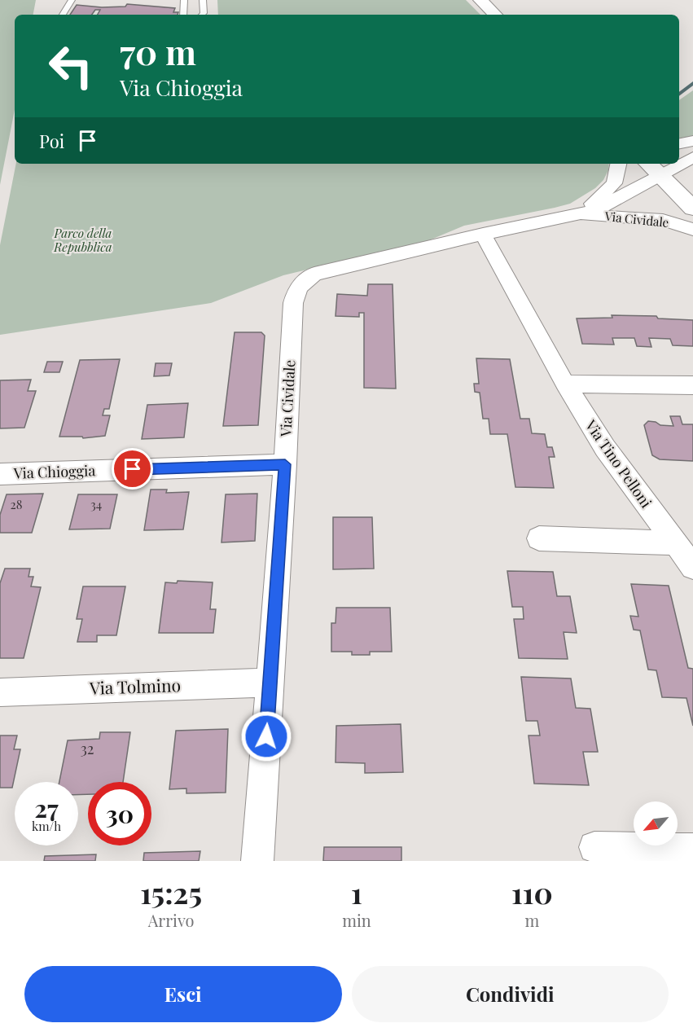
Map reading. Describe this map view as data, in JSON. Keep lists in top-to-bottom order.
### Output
{
  "streets": {
    "street": [
      "Via Cividale",
      "Via Tino Pelloni",
      "Via Chioggia",
      "Via Tolmino"
    ]
  },
  "crossings": [
    ["Via Cividale", "Via Tino Pelloni"],
    ["Via Cividale", "Via Chioggia"],
    ["Via Cividale", "Via Tolmino"]
  ],
  "parks": ["Parco della Repubblica"],
  "house_numbers": ["28", "34", "32"],
  "north": "bottom left",
  "page": {
    "turn": ["70 m", "Via Chioggia"],
    "then": "Poi",
    "speed": "27 km/h",
    "limit": "30",
    "eta": [
      "15:25",
      "Arrivo",
      "1",
      "min",
      "110",
      "m"
    ],
    "buttons": ["Esci", "Condividi"]
  }
}
